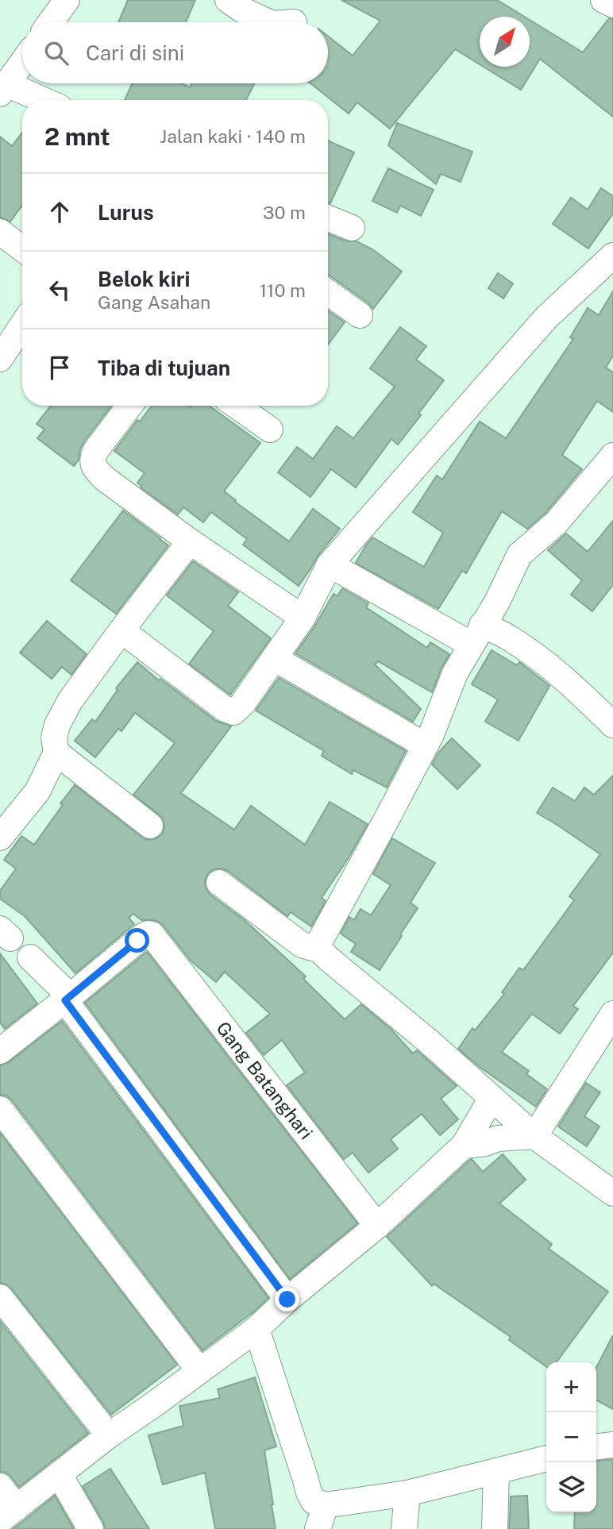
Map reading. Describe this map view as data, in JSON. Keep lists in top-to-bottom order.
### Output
{
  "streets": {
    "street": ["Gang Batanghari"]
  },
  "north": "top right",
  "page": {
    "search": "Cari di sini",
    "heading": ["2 mnt", "Jalan kaki · 140 m"],
    "list": [
      ["Lurus", "30 m"],
      ["Belok kiri", "Gang Asahan", "110 m"],
      "Tiba di tujuan"
    ],
    "map_buttons": ["+", "−"]
  }
}
